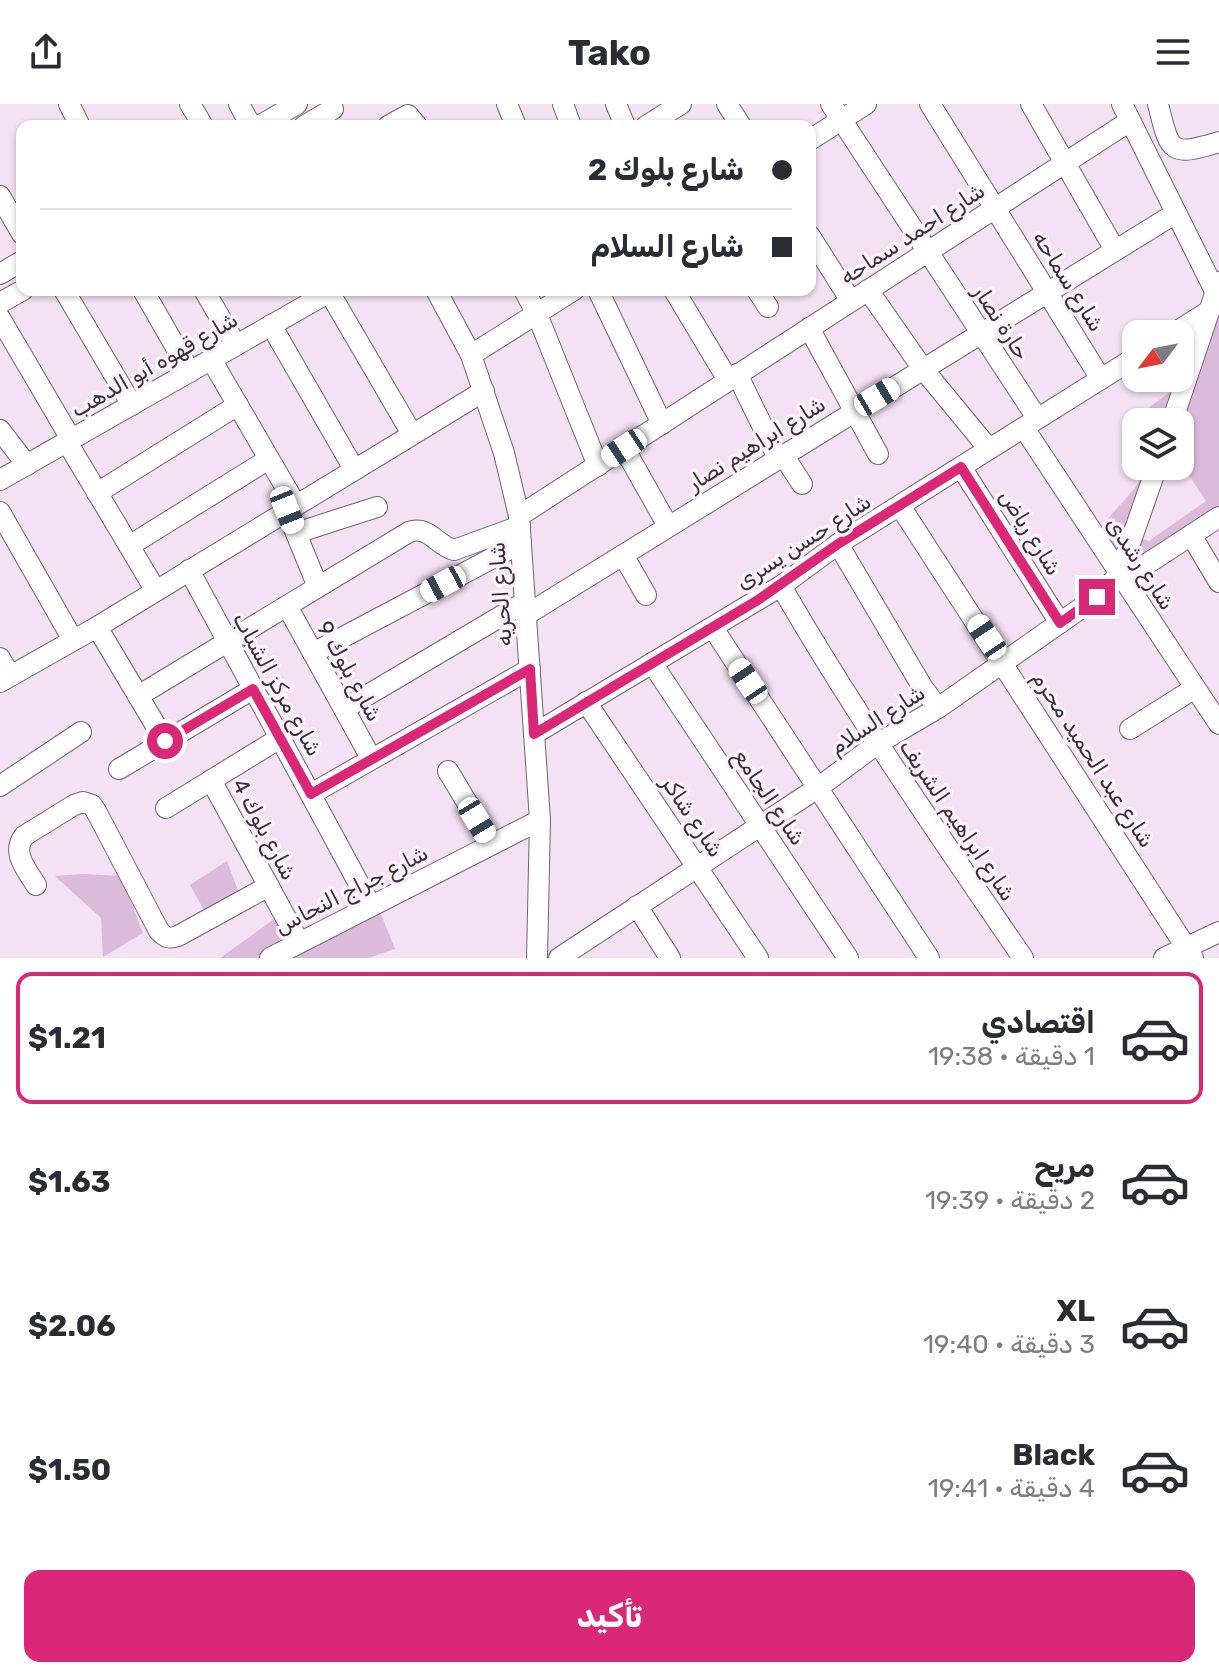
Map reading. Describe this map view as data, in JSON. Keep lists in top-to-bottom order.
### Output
{
  "streets": {
    "street": [
      "شارع احمد سماحه",
      "شارع سماحه",
      "حارة نصار",
      "شارع قهوه أبو الدهب",
      "شارع ابراهيم نصار",
      "شارع رياض",
      "شارع حسن يسرى",
      "شارع رشدى",
      "شارع الحريه",
      "شارع بلوك 9",
      "شارع مركز الشباب",
      "شارع السلام",
      "شارع عبد الحميد محرم",
      "شارع الجامع",
      "شارع شاكر",
      "شارع ابراهيم الشريف",
      "شارع بلوك 4",
      "شارع جراج النحاس"
    ]
  },
  "crossings": [
    ["شارع احمد سماحه", "شارع سماحه"],
    ["شارع احمد سماحه", "حارة نصار"],
    ["شارع احمد سماحه", "شارع الحريه"],
    ["شارع سماحه", "شارع ابراهيم نصار"],
    ["شارع سماحه", "شارع حسن يسرى"],
    ["حارة نصار", "شارع ابراهيم نصار"],
    ["حارة نصار", "شارع حسن يسرى"],
    ["حارة نصار", "شارع رشدى"],
    ["شارع ابراهيم نصار", "شارع الحريه"],
    ["شارع ابراهيم نصار", "شارع بلوك 9"],
    ["شارع رياض", "شارع حسن يسرى"],
    ["شارع رياض", "شارع السلام"],
    ["شارع حسن يسرى", "شارع رشدى"],
    ["شارع حسن يسرى", "شارع الحريه"],
    ["شارع حسن يسرى", "شارع عبد الحميد محرم"],
    ["شارع حسن يسرى", "شارع الجامع"],
    ["شارع حسن يسرى", "شارع شاكر"],
    ["شارع حسن يسرى", "شارع ابراهيم الشريف"],
    ["شارع رشدى", "شارع السلام"],
    ["شارع الحريه", "شارع جراج النحاس"],
    ["شارع مركز الشباب", "شارع جراج النحاس"],
    ["شارع السلام", "شارع عبد الحميد محرم"],
    ["شارع السلام", "شارع الجامع"],
    ["شارع السلام", "شارع شاكر"],
    ["شارع السلام", "شارع ابراهيم الشريف"],
    ["شارع بلوك 4", "شارع جراج النحاس"]
  ],
  "north": "bottom left",
  "page": {
    "header": "Tako",
    "banner": ["شارع بلوك 2", "شارع السلام"],
    "list": [
      {
        "name": "اقتصادي",
        "note": "1 دقيقة · 19:38",
        "value": "$1.21"
      },
      {
        "name": "مريح",
        "note": "2 دقيقة · 19:39",
        "value": "$1.63"
      },
      {
        "name": "XL",
        "note": "3 دقيقة · 19:40",
        "value": "$2.06"
      },
      {
        "name": "Black",
        "note": "4 دقيقة · 19:41",
        "value": "$1.50"
      }
    ],
    "buttons": "تأكيد"
  }
}
